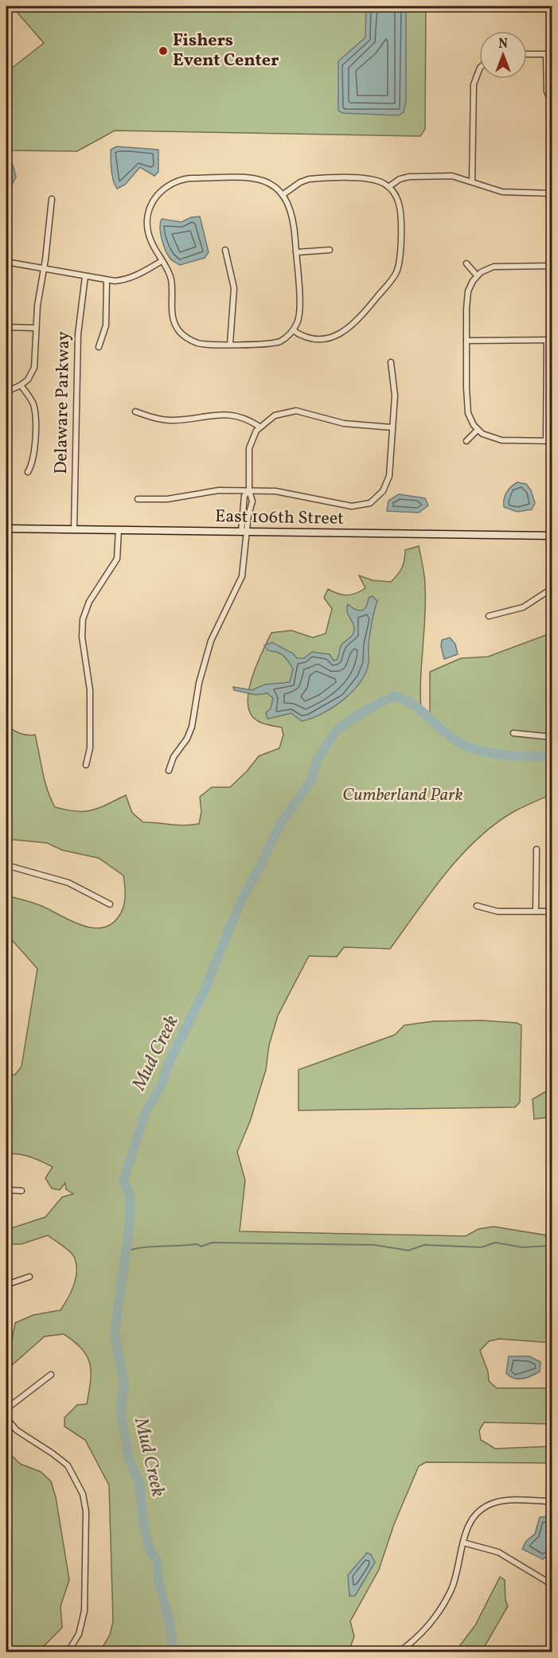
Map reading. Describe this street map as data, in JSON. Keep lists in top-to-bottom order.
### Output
{
  "streets": {
    "main road": ["East 106th Street"],
    "street": ["Delaware Parkway"]
  },
  "crossings": [
    ["Delaware Parkway", "East 106th Street"]
  ],
  "water": ["Mud Creek"],
  "parks": ["Cumberland Park"],
  "places": ["Fishers Event Center"],
  "north": "top"
}
